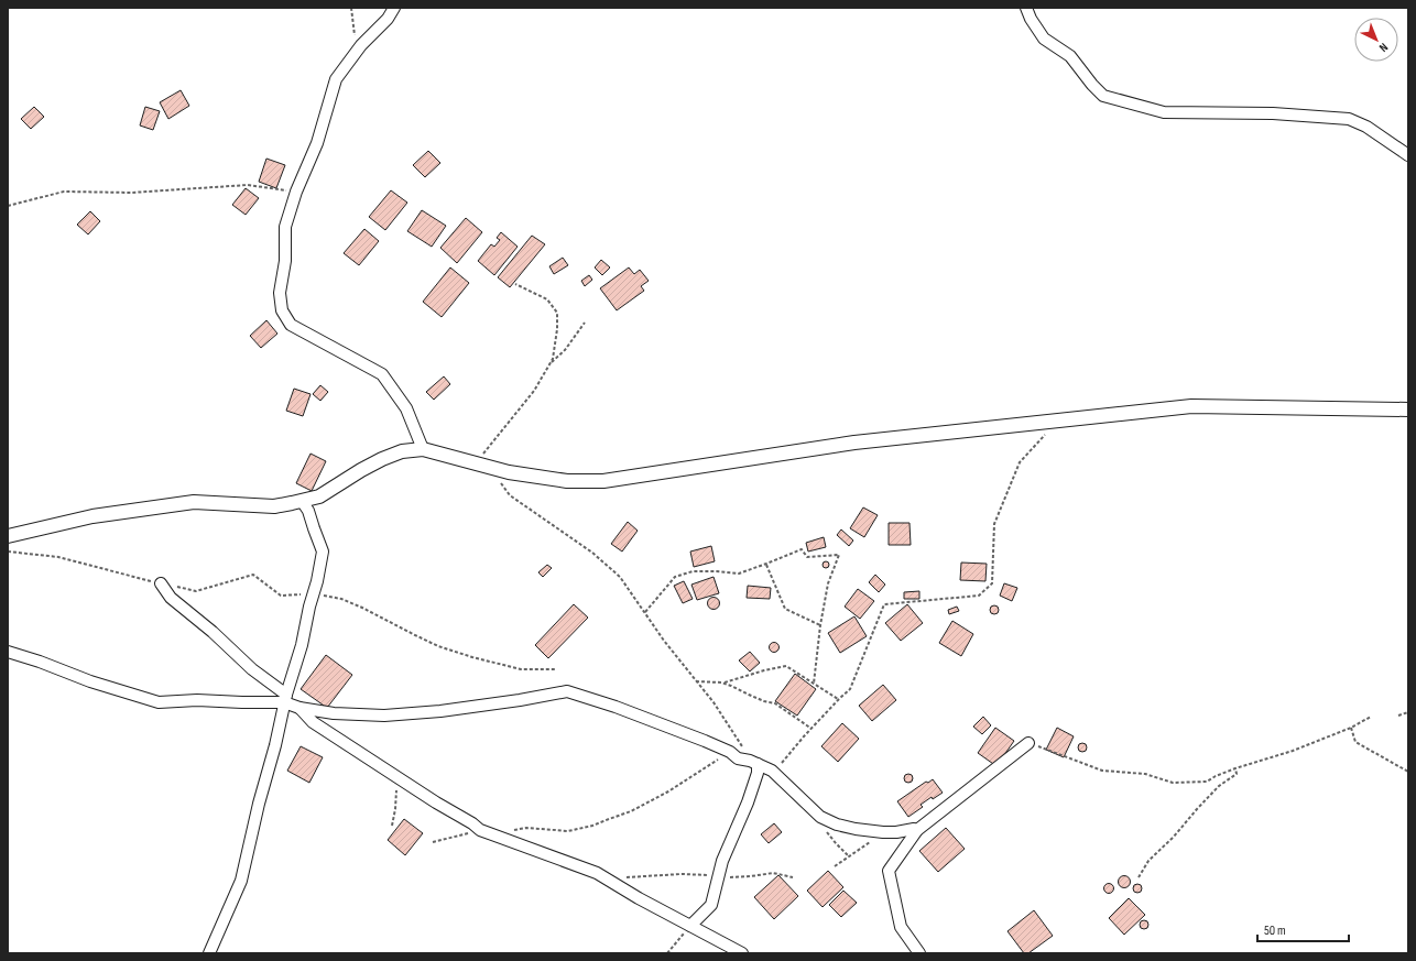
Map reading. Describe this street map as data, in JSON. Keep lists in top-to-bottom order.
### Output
{
  "scale_bar": "50 m",
  "north": "bottom right"
}
